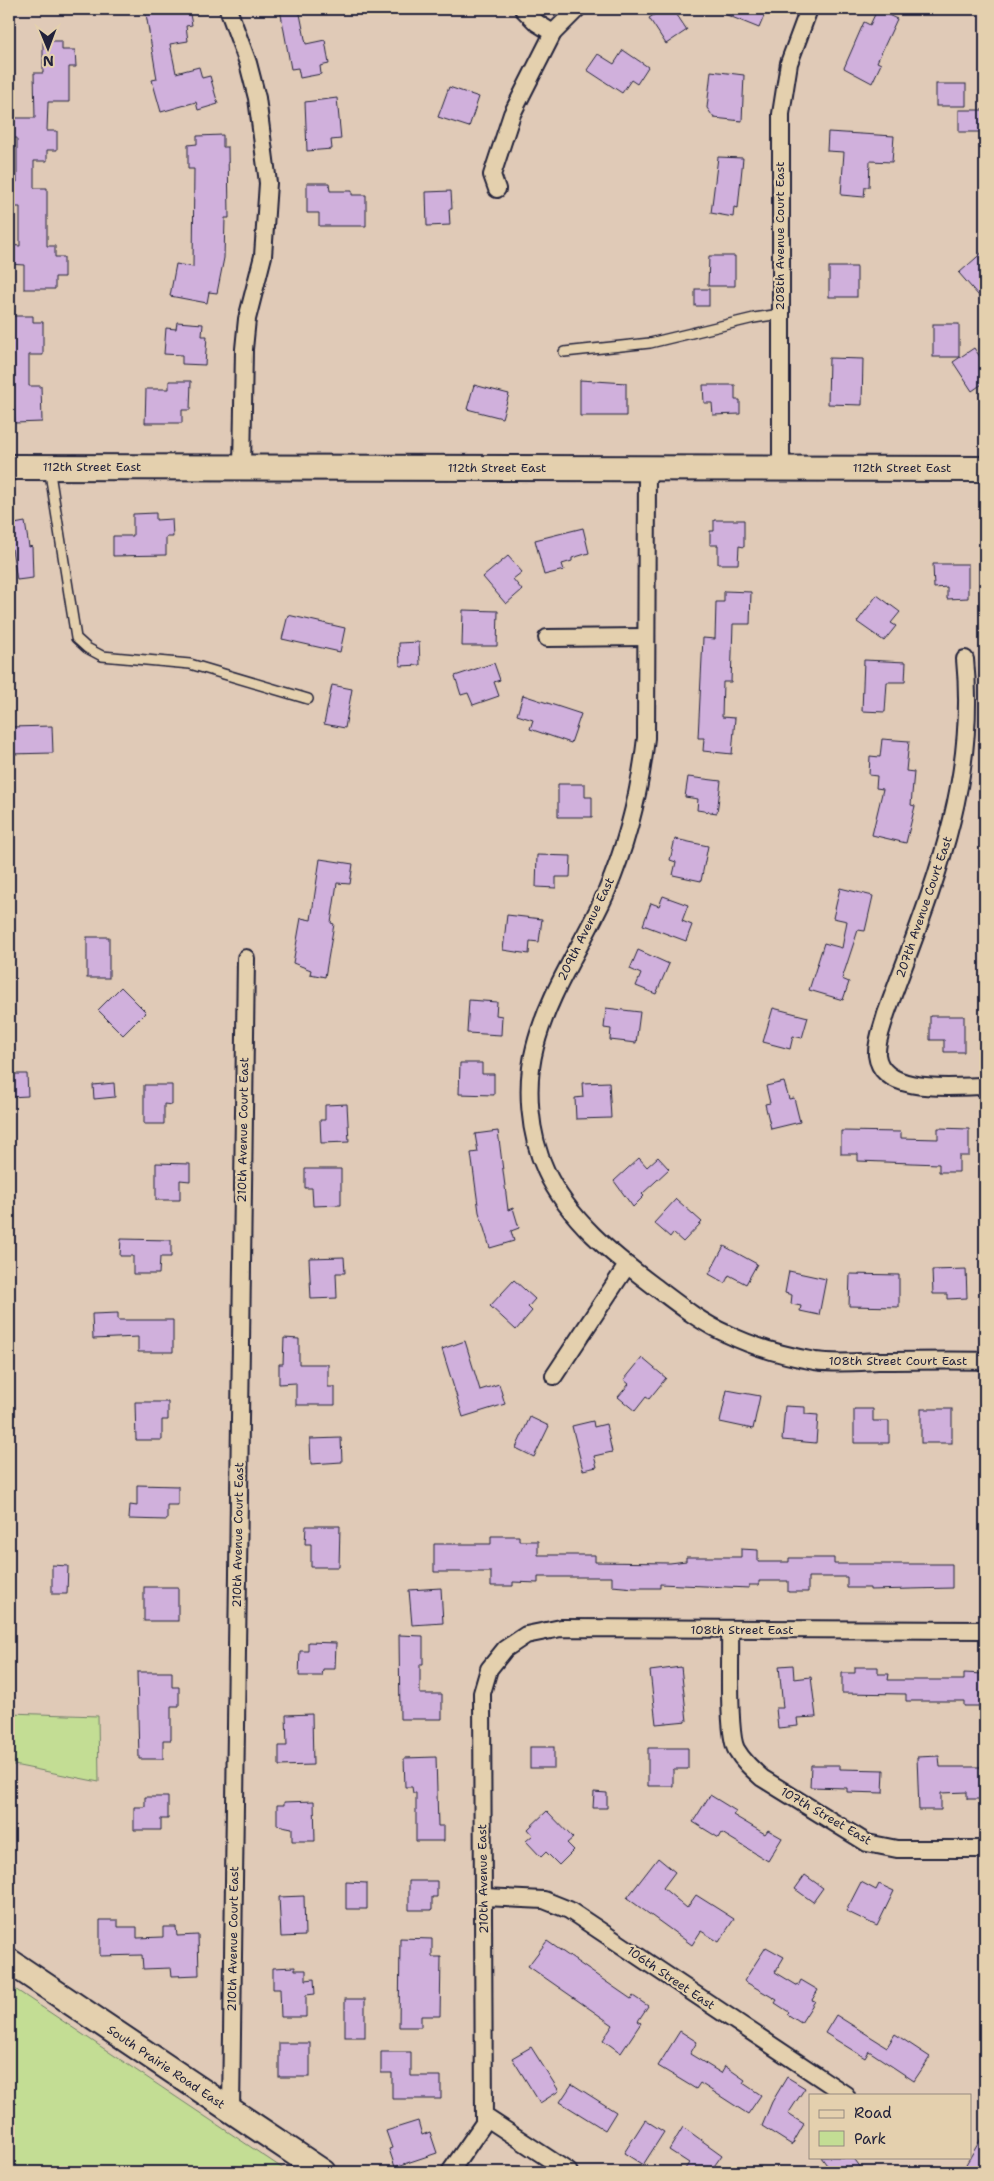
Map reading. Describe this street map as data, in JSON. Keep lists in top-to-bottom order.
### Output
{
  "streets": {
    "street": [
      "208th Avenue Court East",
      "112th Street East",
      "207th Avenue Court East",
      "209th Avenue East",
      "210th Avenue Court East",
      "108th Street Court East",
      "108th Street East",
      "107th Street East",
      "210th Avenue East",
      "106th Street East",
      "South Prairie Road East"
    ]
  },
  "crossings": [
    ["208th Avenue Court East", "112th Street East"],
    ["112th Street East", "209th Avenue East"],
    ["209th Avenue East", "108th Street Court East"],
    ["210th Avenue Court East", "South Prairie Road East"],
    ["108th Street East", "107th Street East"],
    ["108th Street East", "210th Avenue East"],
    ["210th Avenue East", "106th Street East"]
  ],
  "legend": ["Road", "Park"],
  "north": "bottom"
}
